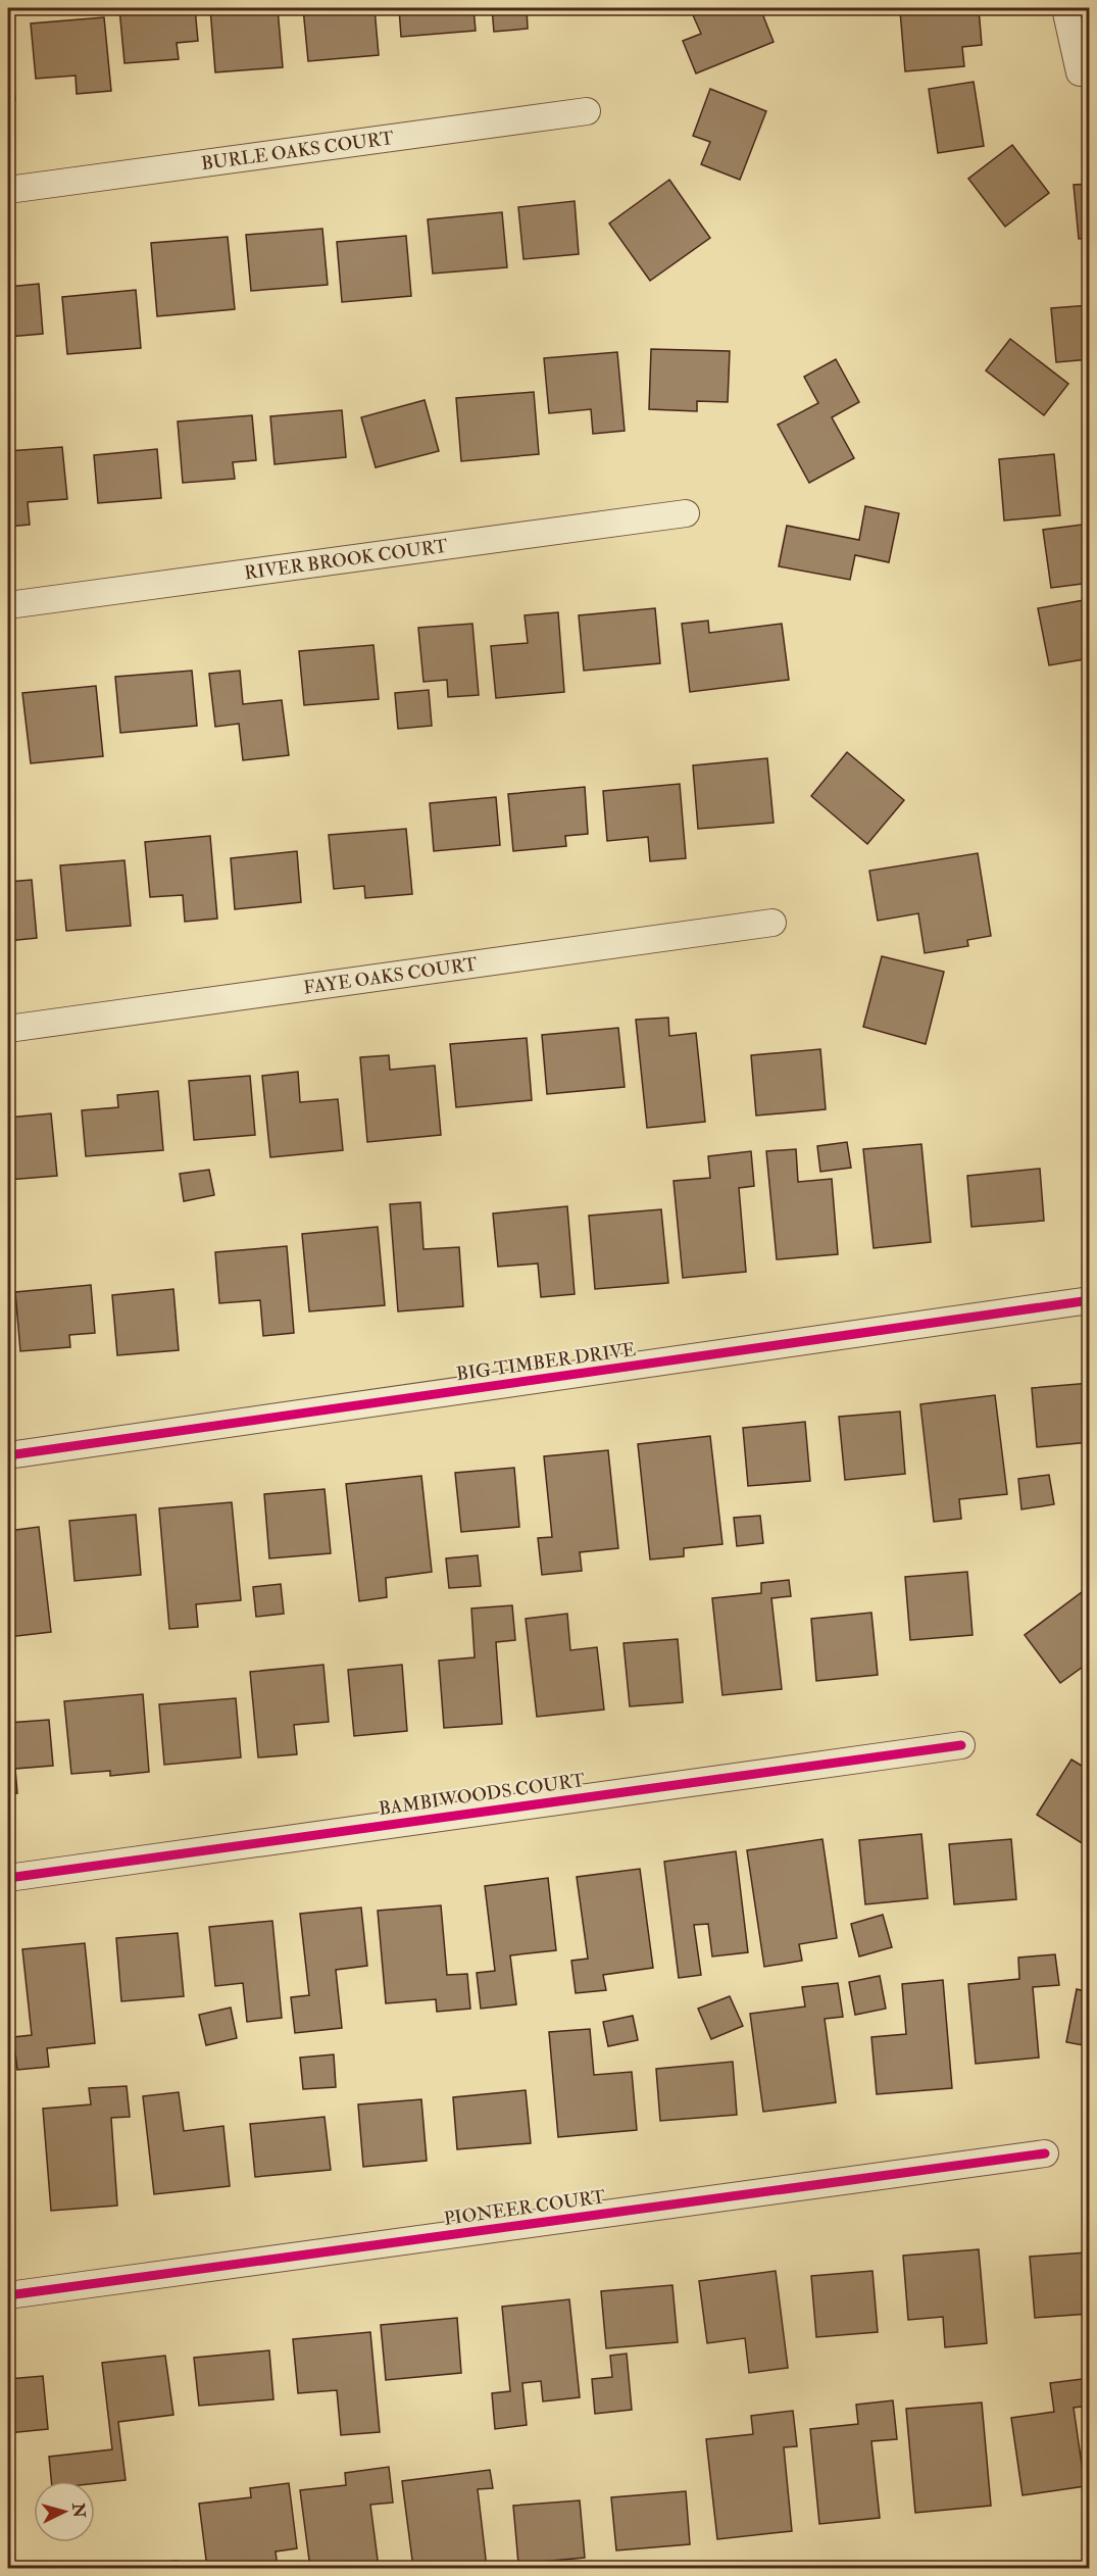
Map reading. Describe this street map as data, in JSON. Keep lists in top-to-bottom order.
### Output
{
  "streets": {
    "street": [
      "BURLE OAKS COURT",
      "RIVER BROOK COURT",
      "FAYE OAKS COURT",
      "BIG TIMBER DRIVE",
      "BAMBIWOODS COURT",
      "PIONEER COURT"
    ]
  },
  "north": "right"
}
